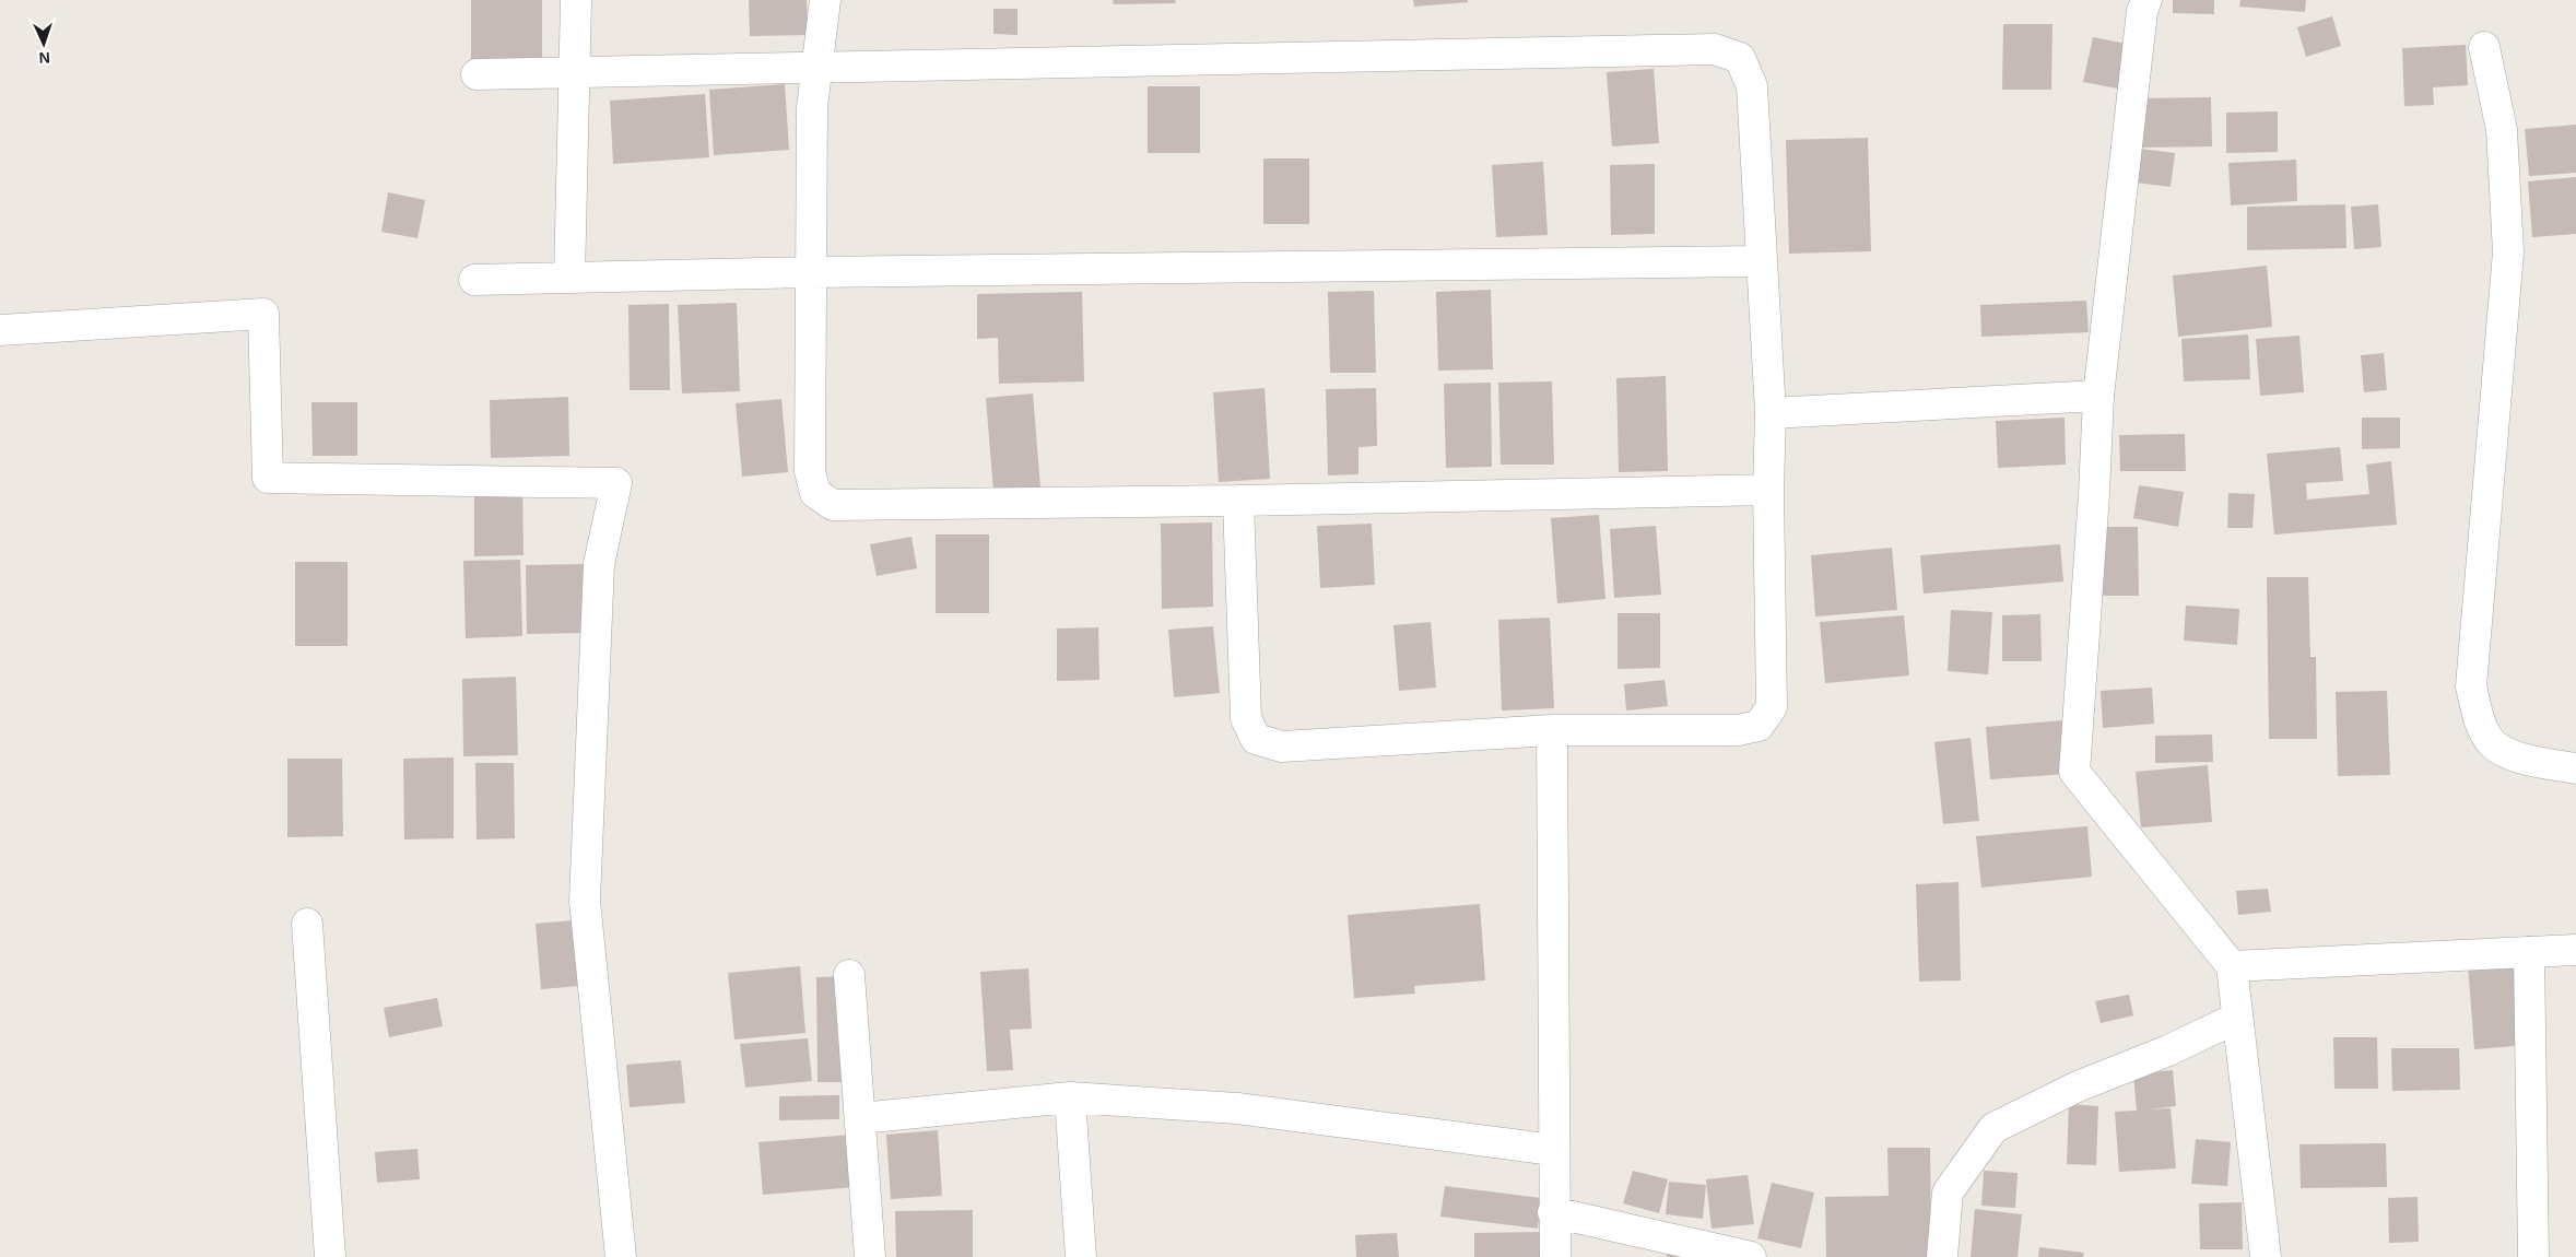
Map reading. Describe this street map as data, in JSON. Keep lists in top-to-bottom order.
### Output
{
  "north": "bottom"
}
